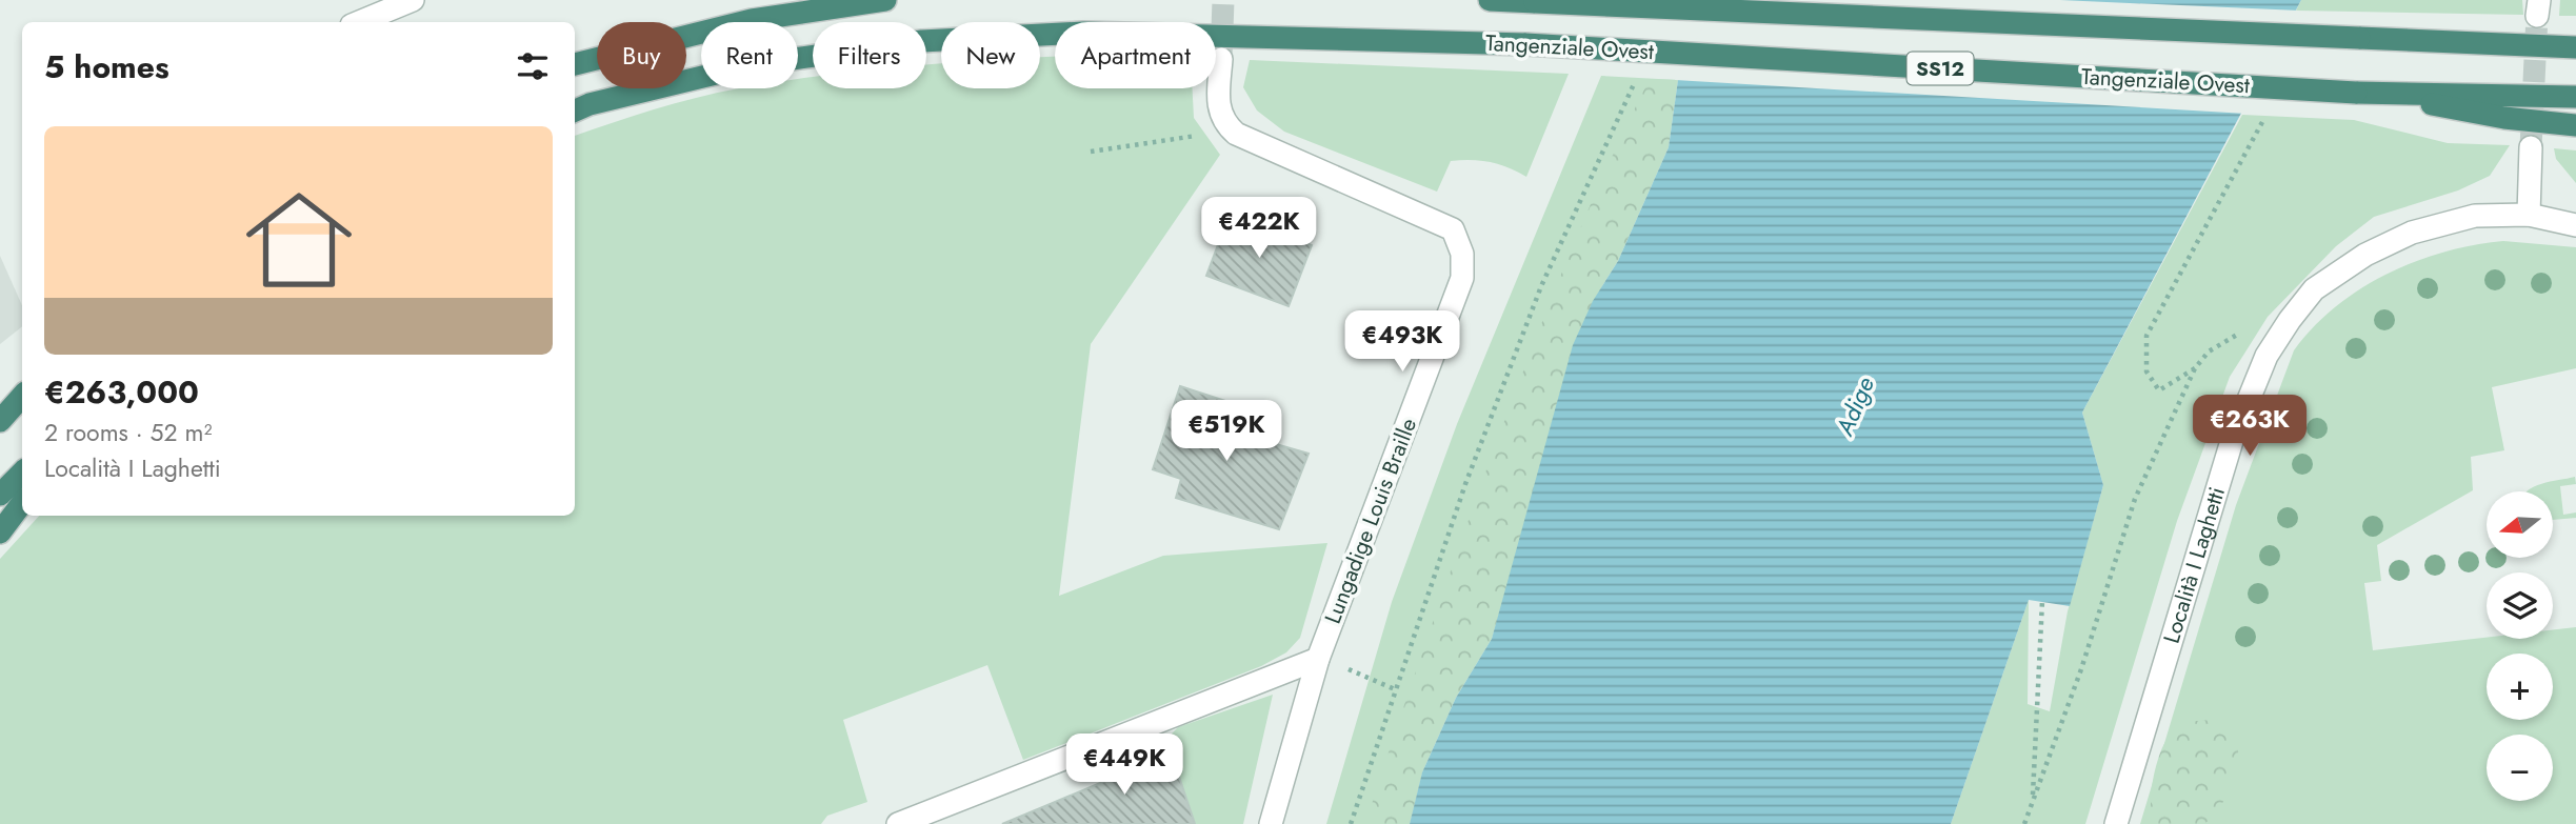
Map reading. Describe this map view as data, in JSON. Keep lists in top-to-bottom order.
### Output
{
  "streets": {
    "highway": ["Tangenziale Ovest", "SS12"],
    "street": ["Lungadige Louis Braille", "Località I Laghetti"]
  },
  "water": ["Adige"],
  "north": "left",
  "page": {
    "chip": [
      "Buy",
      "Rent",
      "Filters",
      "New",
      "Apartment"
    ],
    "heading": "5 homes",
    "list": [
      {
        "name": "€263,000",
        "note": "2 rooms · 52 m² · Località I Laghetti"
      }
    ],
    "price": [
      "€422K",
      "€493K",
      "€263K",
      "€519K",
      "€449K"
    ],
    "map_buttons": ["+", "−"]
  }
}
